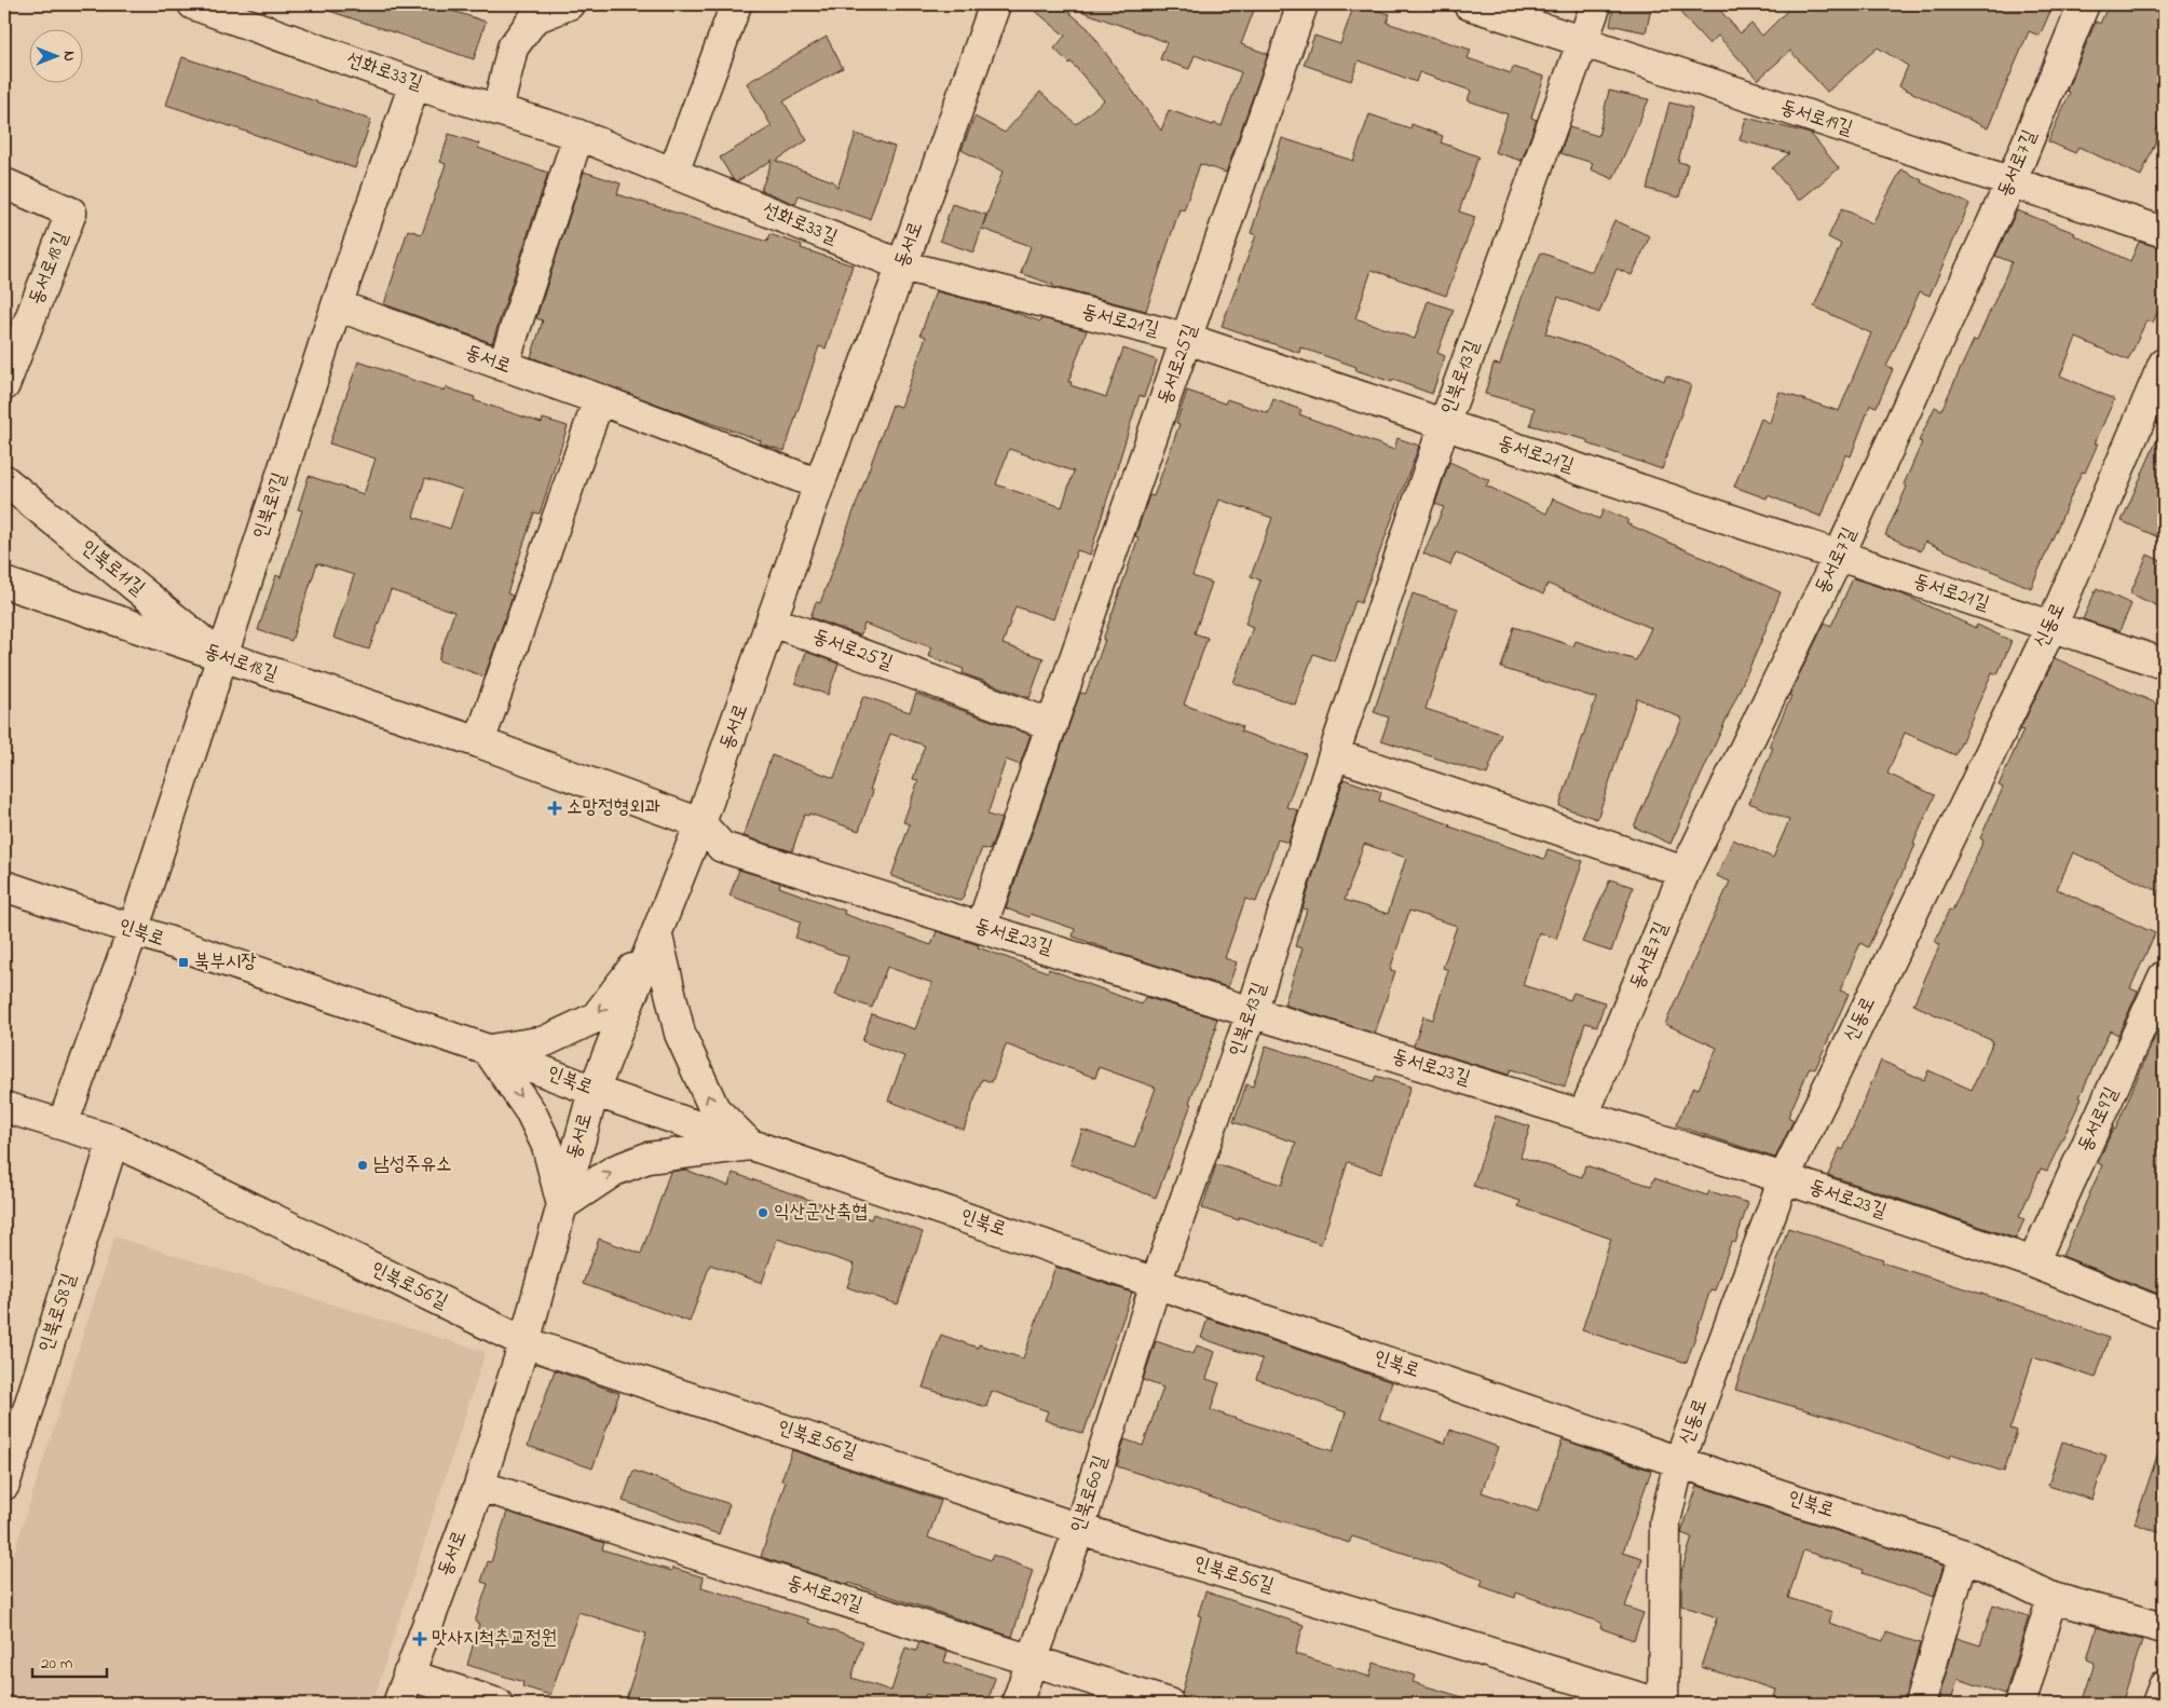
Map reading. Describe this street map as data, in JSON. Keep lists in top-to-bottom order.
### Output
{
  "streets": {
    "street": [
      "선화로33길",
      "동서로19길",
      "동서로7길",
      "동서로",
      "동서로18길",
      "동서로21길",
      "동서로25길",
      "인북로13길",
      "인북로9길",
      "인북로11길",
      "신동로",
      "인북로",
      "동서로23길",
      "동서로9길",
      "인북로56길",
      "인북로58길",
      "인북로60길",
      "동서로29길"
    ]
  },
  "crossings": [
    ["선화로33길", "동서로"],
    ["선화로33길", "동서로21길"],
    ["선화로33길", "인북로9길"],
    ["동서로19길", "동서로7길"],
    ["동서로19길", "인북로13길"],
    ["동서로7길", "동서로21길"],
    ["동서로7길", "동서로23길"],
    ["동서로", "동서로18길"],
    ["동서로", "동서로21길"],
    ["동서로", "동서로25길"],
    ["동서로", "인북로9길"],
    ["동서로", "인북로"],
    ["동서로", "동서로23길"],
    ["동서로", "인북로56길"],
    ["동서로", "동서로29길"],
    ["동서로18길", "인북로9길"],
    ["동서로18길", "인북로11길"],
    ["동서로18길", "동서로23길"],
    ["동서로21길", "동서로25길"],
    ["동서로21길", "인북로13길"],
    ["동서로21길", "신동로"],
    ["동서로25길", "동서로23길"],
    ["인북로13길", "인북로"],
    ["인북로13길", "동서로23길"],
    ["인북로13길", "인북로60길"],
    ["인북로9길", "인북로11길"],
    ["인북로9길", "인북로"],
    ["신동로", "인북로"],
    ["신동로", "동서로23길"],
    ["인북로", "인북로60길"],
    ["동서로23길", "동서로9길"],
    ["인북로56길", "인북로58길"],
    ["인북로56길", "인북로60길"],
    ["인북로60길", "동서로29길"]
  ],
  "places": {
    "health": ["소망정형외과", "맛사지척추교정원"],
    "transit": ["북부시장"],
    "other": ["남성주유소", "익산군산축협"]
  },
  "scale_bar": "20 m",
  "north": "right"
}
